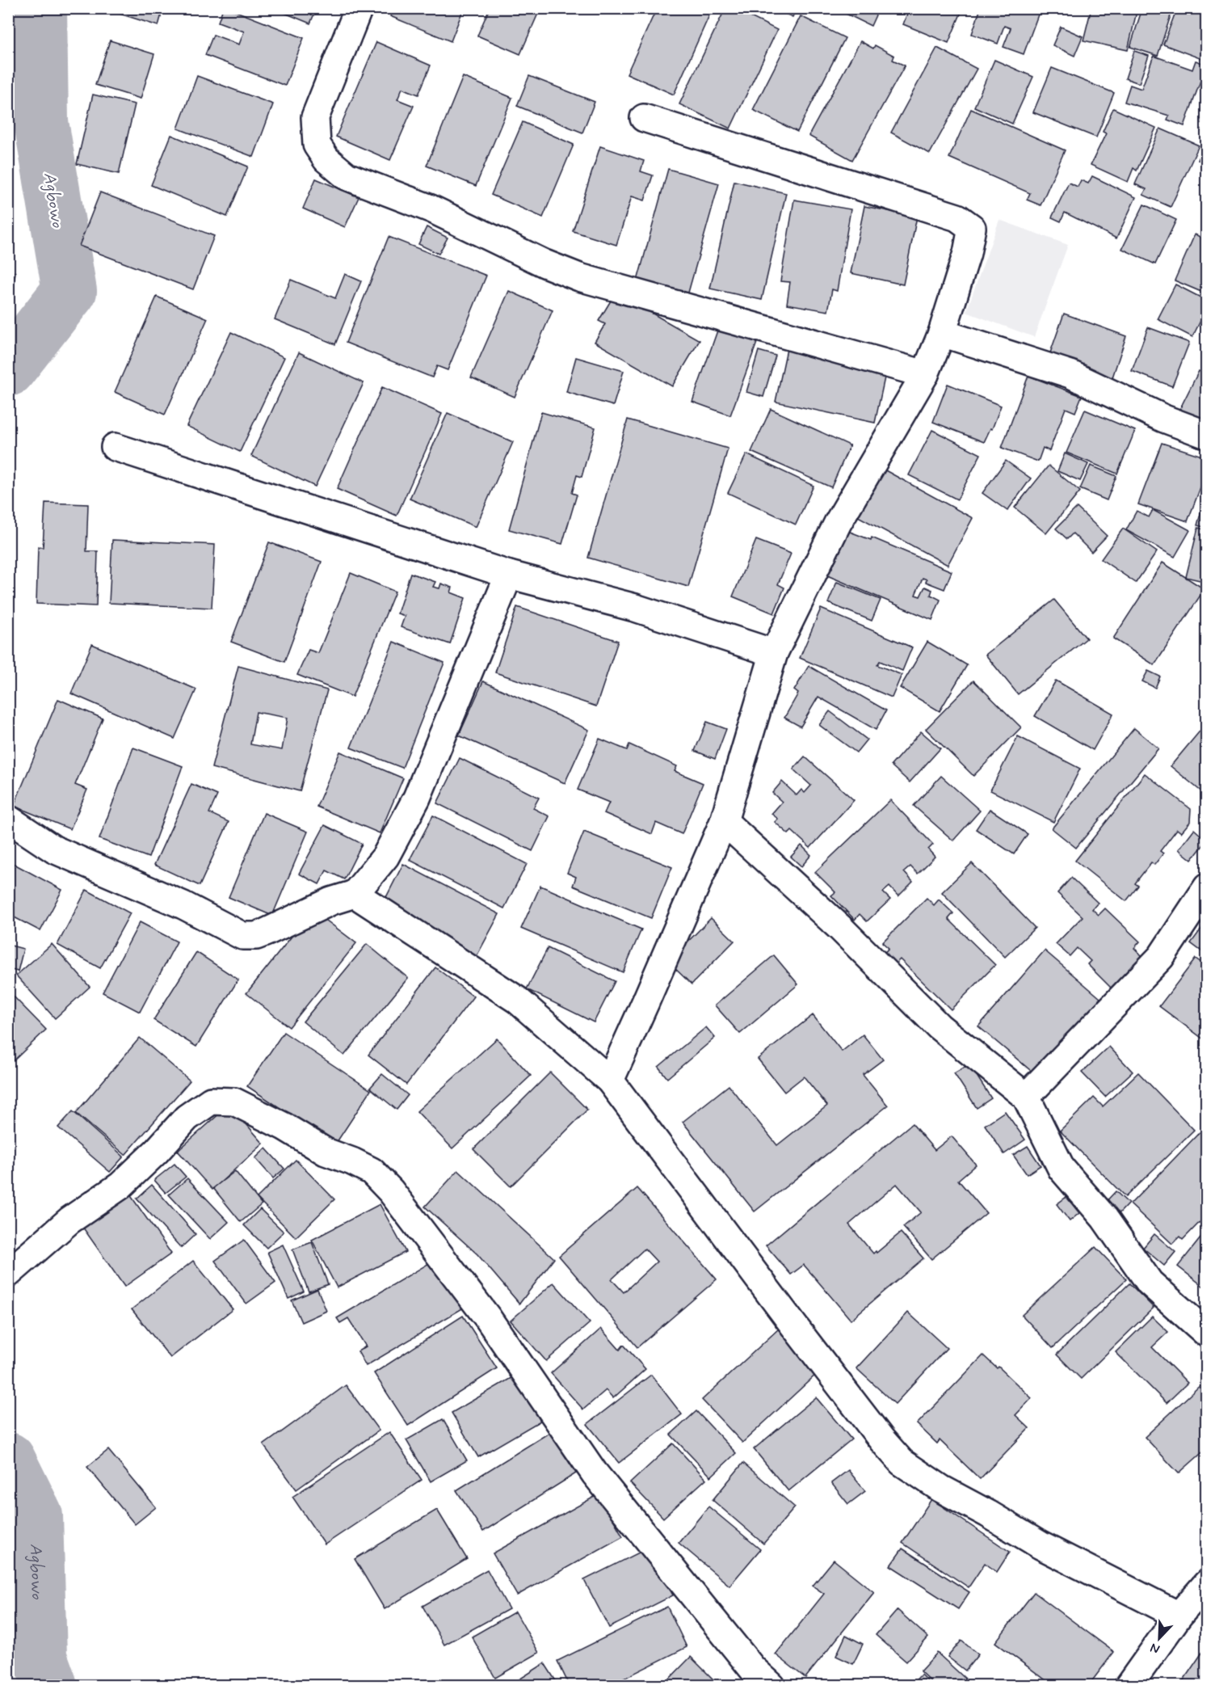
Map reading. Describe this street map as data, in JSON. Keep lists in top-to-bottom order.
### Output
{
  "water": ["Agbowo"],
  "north": "bottom left"
}
